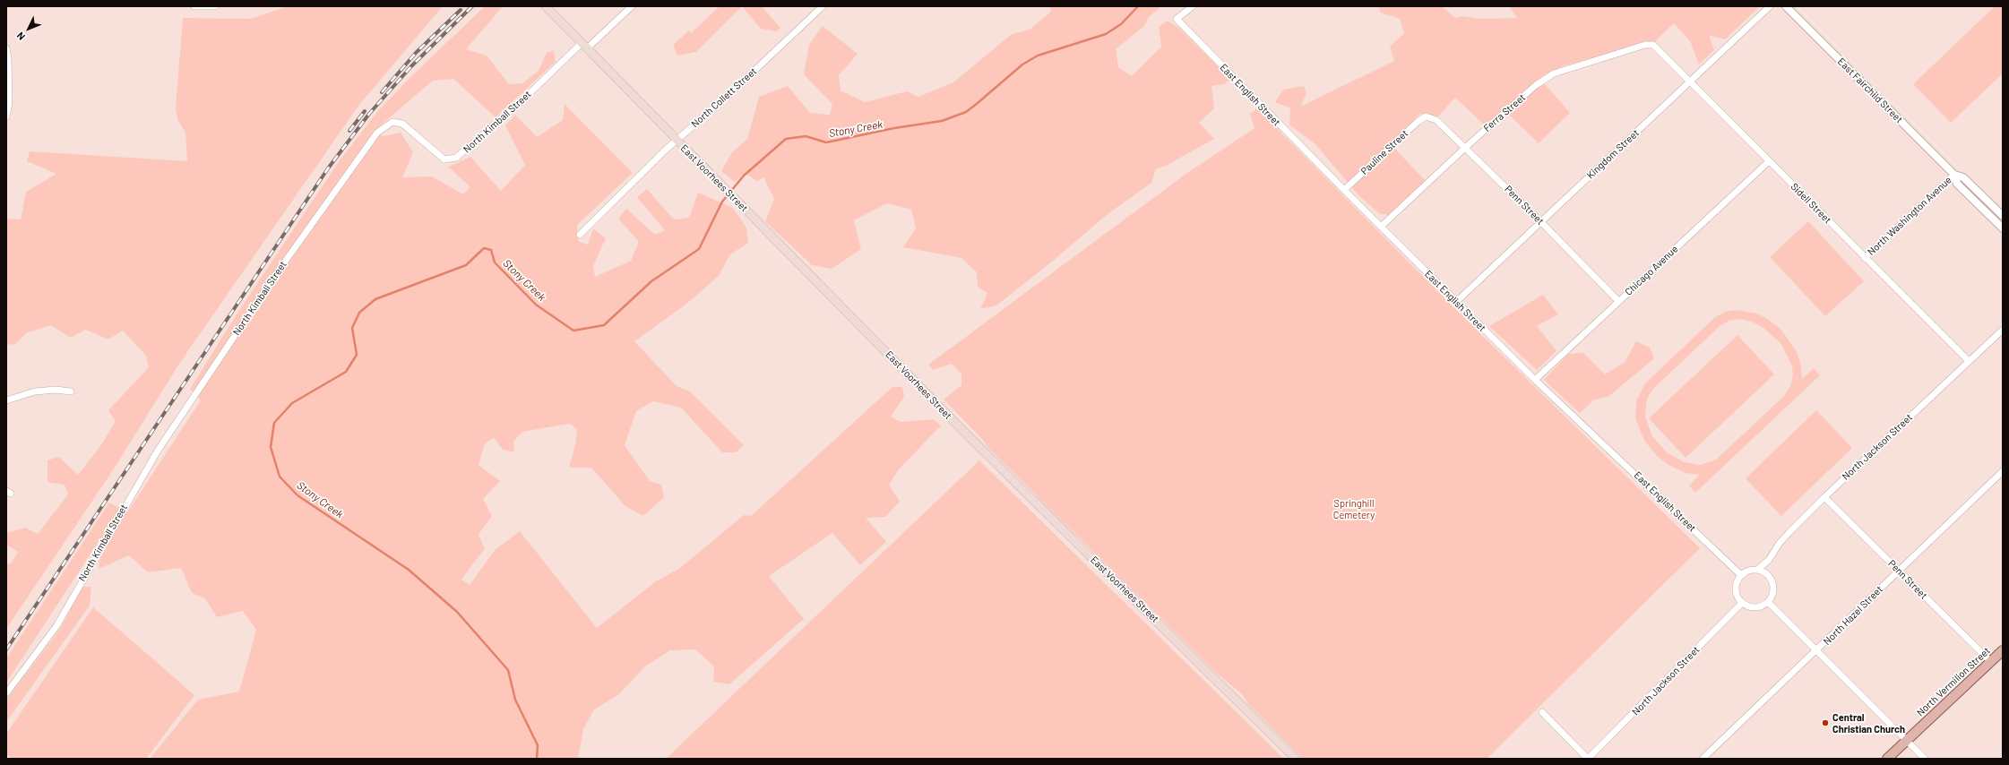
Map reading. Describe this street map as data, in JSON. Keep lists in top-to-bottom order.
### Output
{
  "streets": {
    "main road": ["East Voorhees Street", "North Vermilion Street"],
    "street": [
      "East Fairchild Street",
      "East English Street",
      "North Collett Street",
      "Ferra Street",
      "North Kimball Street",
      "Pauline Street",
      "Kingdom Street",
      "Sidell Street",
      "Penn Street",
      "North Washington Avenue",
      "Chicago Avenue",
      "North Jackson Street",
      "North Hazel Street"
    ]
  },
  "crossings": [
    ["East Fairchild Street", "North Washington Avenue"],
    ["East English Street", "Ferra Street"],
    ["East English Street", "Pauline Street"],
    ["East English Street", "Kingdom Street"],
    ["East English Street", "Chicago Avenue"],
    ["East English Street", "North Jackson Street"],
    ["North Collett Street", "East Voorhees Street"],
    ["Ferra Street", "Sidell Street"],
    ["Ferra Street", "Penn Street"],
    ["North Kimball Street", "East Voorhees Street"],
    ["Pauline Street", "Penn Street"],
    ["Kingdom Street", "Sidell Street"],
    ["Kingdom Street", "Penn Street"],
    ["Sidell Street", "North Washington Avenue"],
    ["Sidell Street", "Chicago Avenue"],
    ["Sidell Street", "North Jackson Street"],
    ["Penn Street", "Chicago Avenue"],
    ["Penn Street", "North Jackson Street"],
    ["Penn Street", "North Hazel Street"],
    ["Penn Street", "North Vermilion Street"]
  ],
  "water": ["Stony Creek"],
  "parks": ["Springhill Cemetery"],
  "places": ["Central Christian Church"],
  "north": "bottom left"
}
